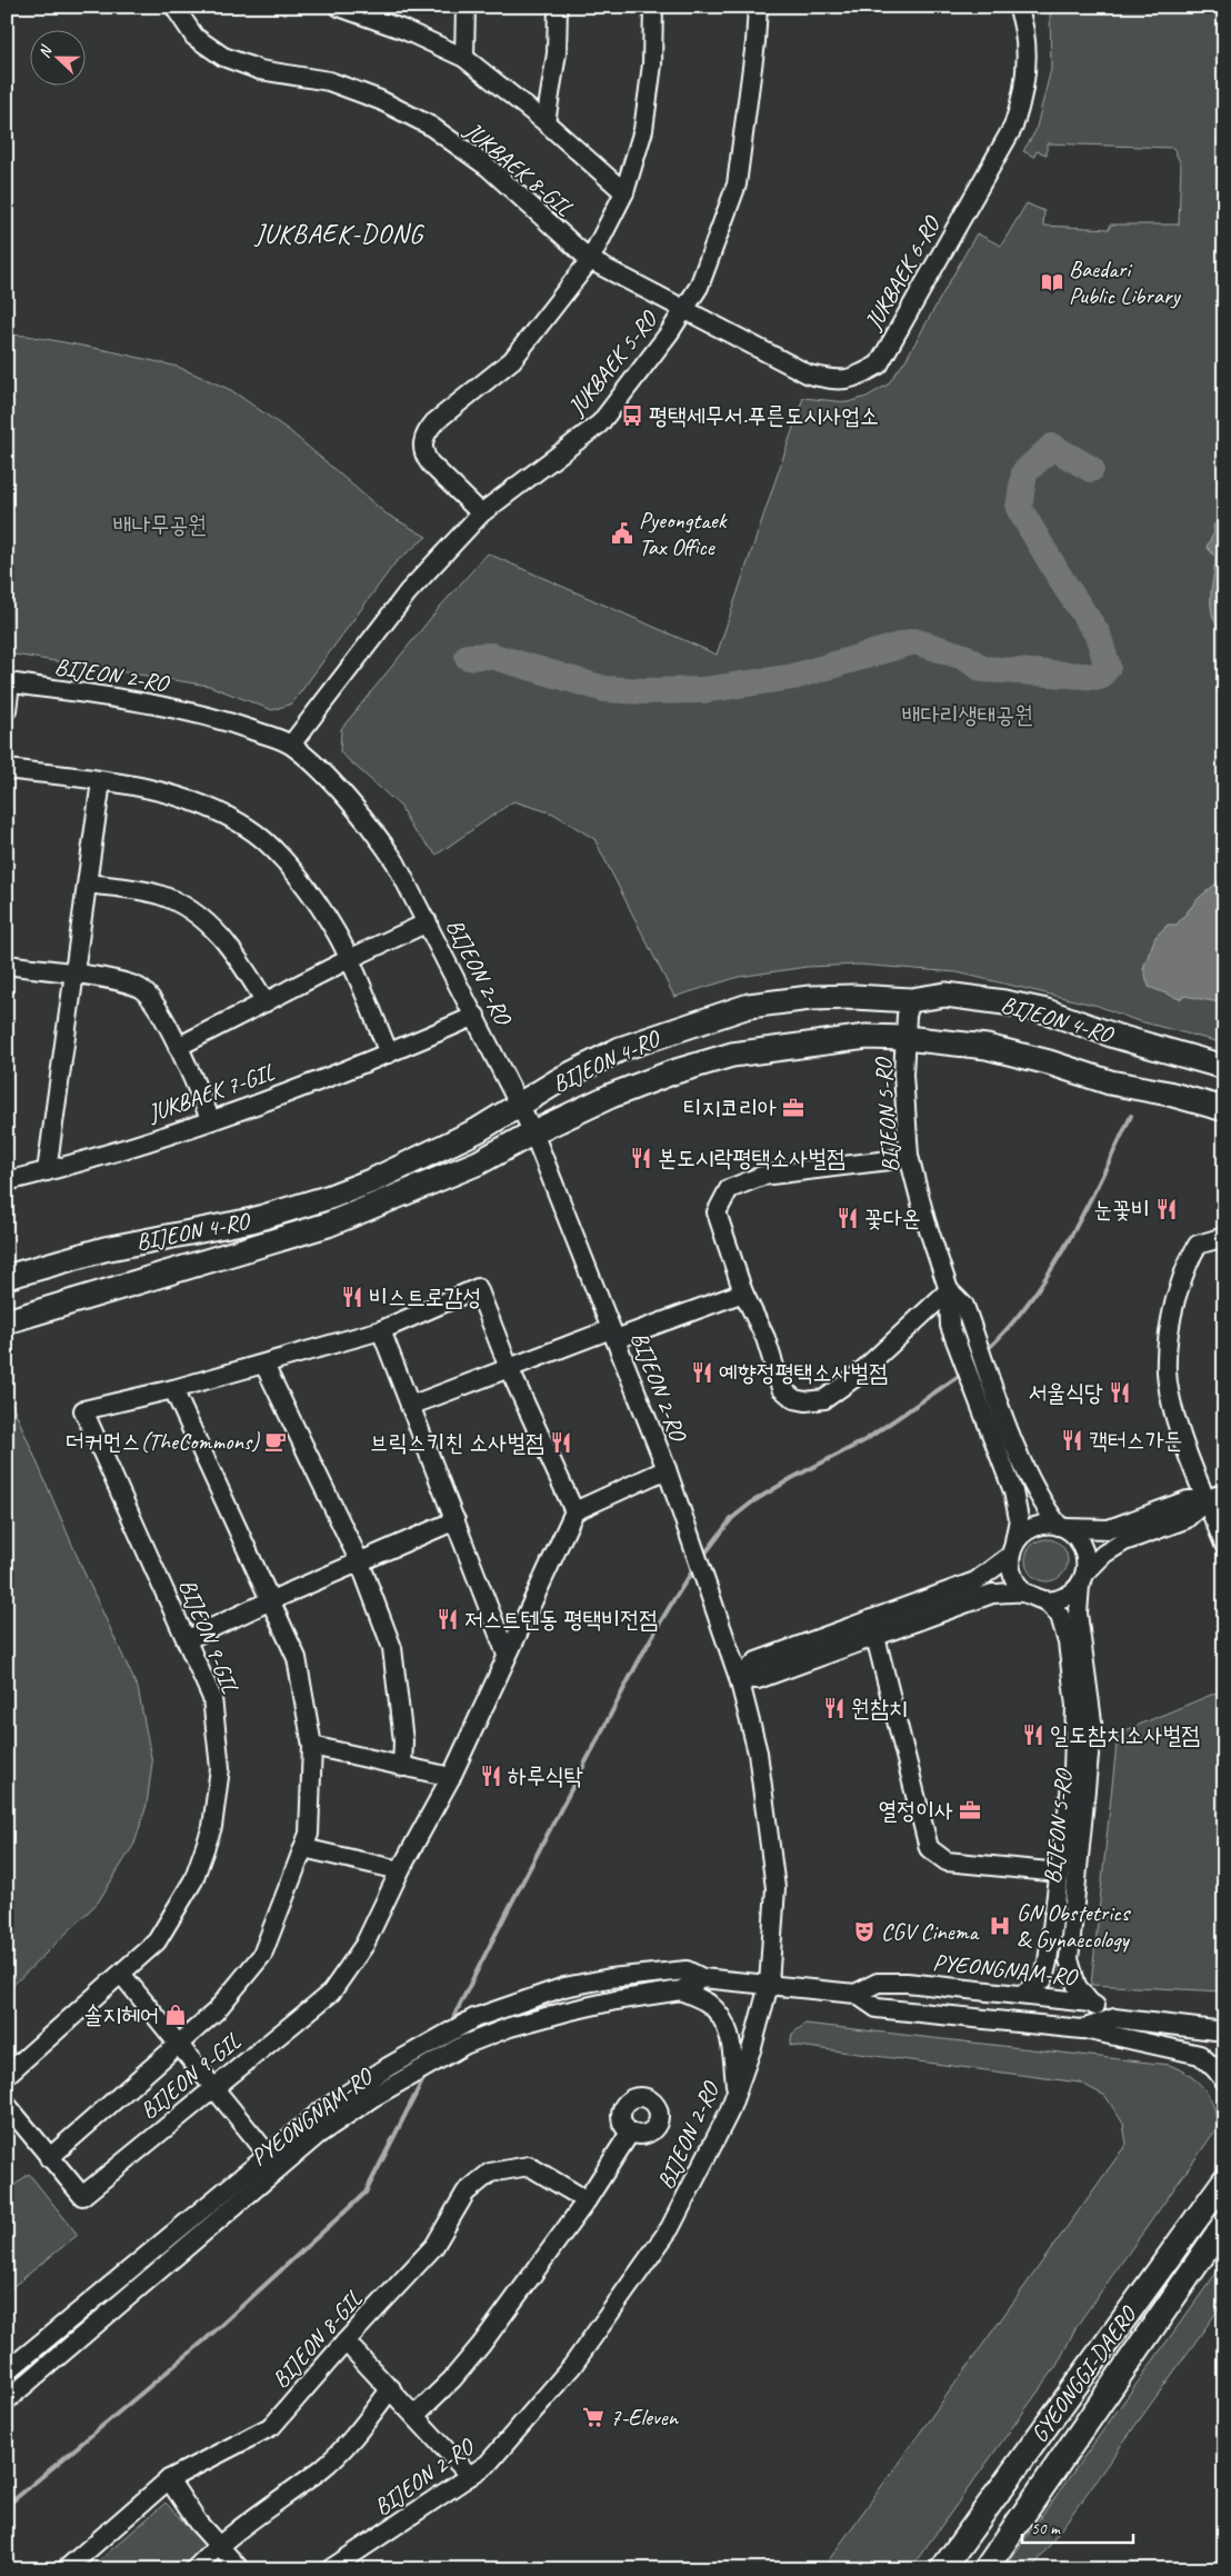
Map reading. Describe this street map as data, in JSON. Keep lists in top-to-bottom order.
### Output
{
  "streets": {
    "main road": ["BIJEON 4-RO", "GYEONGGI-DAERO"],
    "street": [
      "JUKBAEK 8-GIL",
      "JUKBAEK 6-RO",
      "JUKBAEK 5-RO",
      "BIJEON 2-RO",
      "JUKBAEK 7-GIL",
      "BIJEON 5-RO",
      "BIJEON 9-GIL",
      "PYEONGNAM-RO",
      "BIJEON 8-GIL"
    ]
  },
  "crossings": [
    ["JUKBAEK 8-GIL", "JUKBAEK 6-RO"],
    ["JUKBAEK 8-GIL", "JUKBAEK 5-RO"],
    ["JUKBAEK 6-RO", "JUKBAEK 5-RO"],
    ["JUKBAEK 5-RO", "BIJEON 2-RO"],
    ["BIJEON 2-RO", "BIJEON 4-RO"],
    ["BIJEON 2-RO", "JUKBAEK 7-GIL"],
    ["BIJEON 2-RO", "PYEONGNAM-RO"],
    ["BIJEON 4-RO", "BIJEON 5-RO"],
    ["BIJEON 5-RO", "PYEONGNAM-RO"]
  ],
  "districts": ["JUKBAEK-DONG"],
  "parks": ["배나무공원", "배다리생태공원"],
  "places": {
    "library": ["Baedari Public Library"],
    "bus stop": ["평택세무서.푸른도시사업소"],
    "public building": ["Pyeongtaek Tax Office"],
    "office": ["티지코리아", "열정이사"],
    "restaurant": [
      "본도시락평택소사벌점",
      "눈꽃비",
      "꽃다온",
      "비스트로감성",
      "예향정평택소사벌점",
      "서울식당",
      "캑터스가든",
      "브릭스키친 소사벌점",
      "저스트텐동 평택비전점",
      "원참치",
      "일도참치소사벌점",
      "하루식탁"
    ],
    "cafe": ["더커먼스(TheCommons)"],
    "hospital": ["GN Obstetrics & Gynaecology"],
    "theatre": ["CGV Cinema"],
    "shop": ["솔지헤어"],
    "supermarket": ["7-Eleven"]
  },
  "scale_bar": "50 m",
  "north": "left"
}
